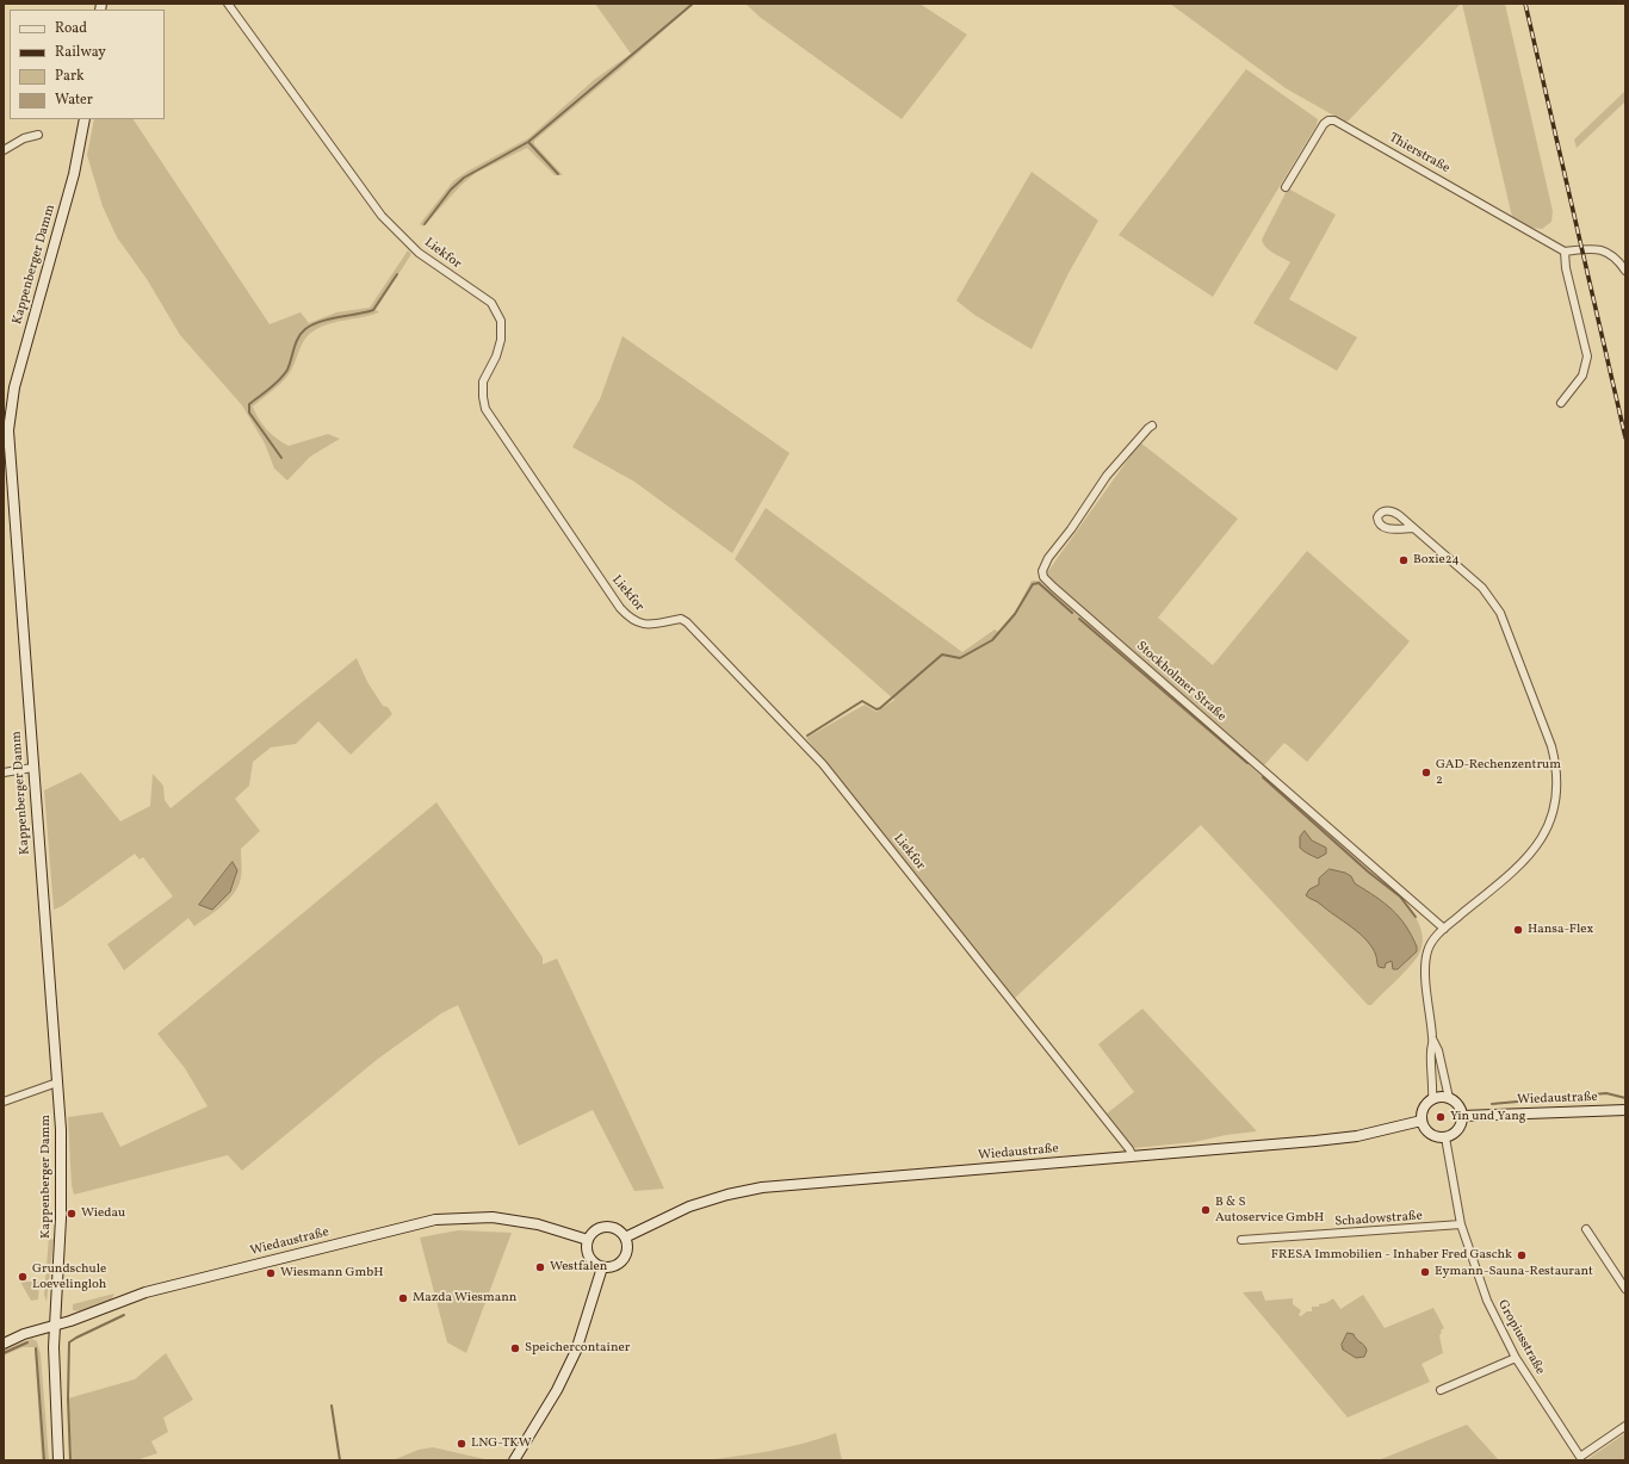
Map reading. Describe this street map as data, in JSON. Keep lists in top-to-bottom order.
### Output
{
  "streets": {
    "main road": ["Kappenberger Damm", "Wiedaustraße"],
    "street": [
      "Thierstraße",
      "Liekfor",
      "Stockholmer Straße",
      "Schadowstraße",
      "Gropiusstraße"
    ]
  },
  "crossings": [
    ["Liekfor", "Wiedaustraße"],
    ["Kappenberger Damm", "Wiedaustraße"],
    ["Wiedaustraße", "Gropiusstraße"],
    ["Schadowstraße", "Gropiusstraße"]
  ],
  "places": [
    "Boxie24",
    "GAD-Rechenzentrum 2",
    "Hansa-Flex",
    "Yin und Yang",
    "B & S Autoservice GmbH",
    "Wiedau",
    "FRESA Immobilien - Inhaber Fred Gaschk",
    "Westfalen",
    "Eymann-Sauna-Restaurant",
    "Wiesmann GmbH",
    "Grundschule Loevelingloh",
    "Mazda Wiesmann",
    "Speichercontainer",
    "LNG-TKW"
  ],
  "legend": [
    "Road",
    "Railway",
    "Park",
    "Water"
  ]
}
